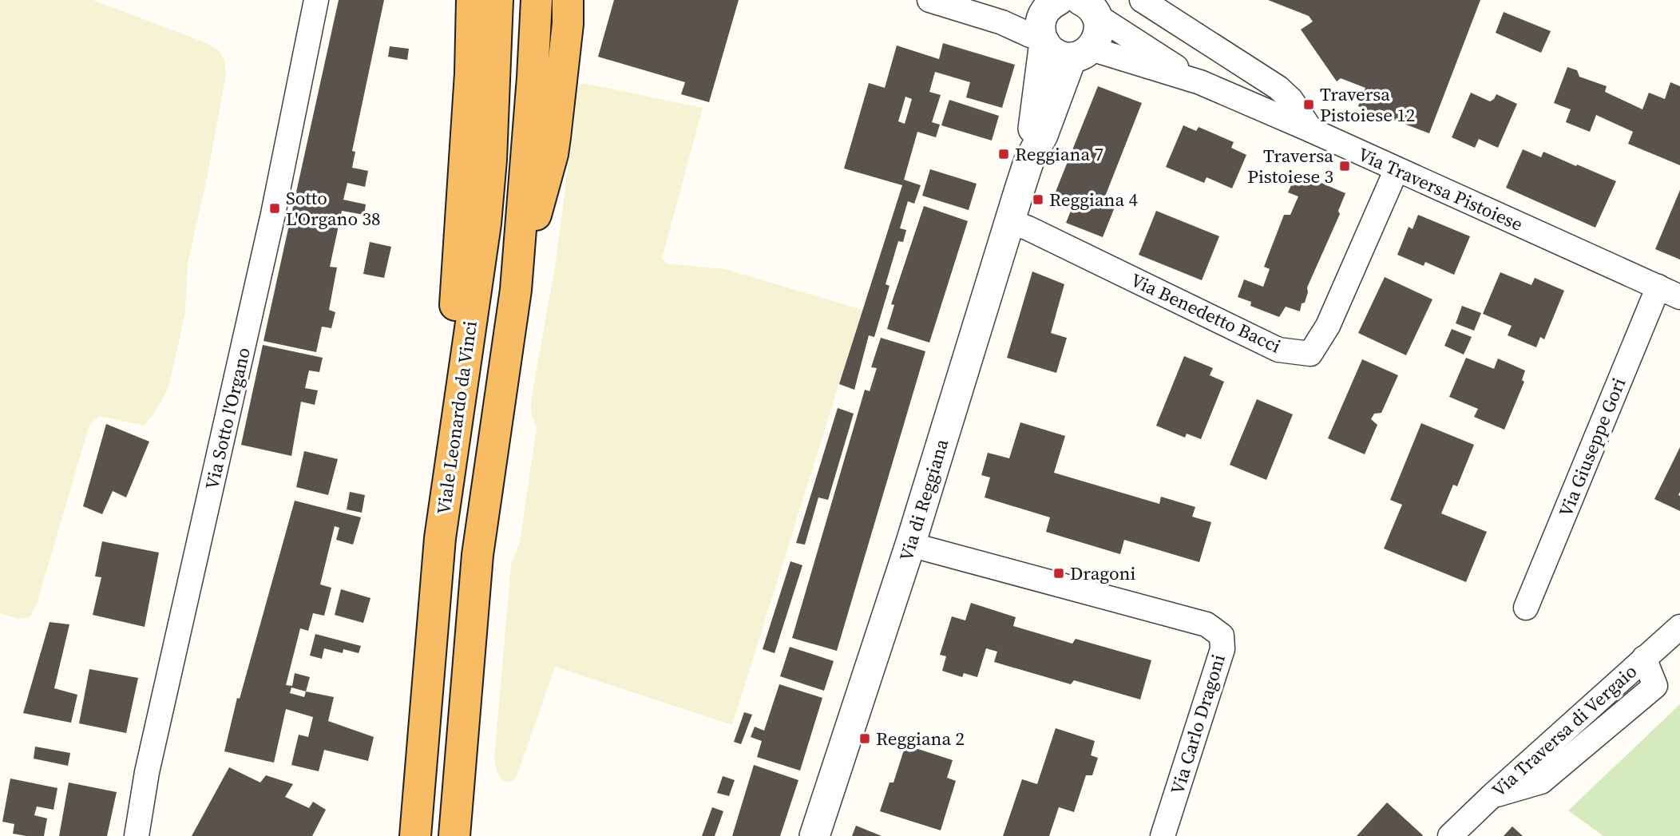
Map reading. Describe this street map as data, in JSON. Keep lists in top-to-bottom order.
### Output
{
  "streets": {
    "highway": ["Viale Leonardo da Vinci"],
    "street": [
      "Via Traversa Pistoiese",
      "Via Benedetto Bacci",
      "Via Sotto l'Organo",
      "Via Giuseppe Gori",
      "Via di Reggiana",
      "Via Carlo Dragoni",
      "Via Traversa di Vergaio"
    ]
  },
  "crossings": [
    ["Via Traversa Pistoiese", "Via Benedetto Bacci"],
    ["Via Traversa Pistoiese", "Via Giuseppe Gori"],
    ["Via Traversa Pistoiese", "Via di Reggiana"],
    ["Via Benedetto Bacci", "Via di Reggiana"],
    ["Via di Reggiana", "Via Carlo Dragoni"]
  ],
  "places": {
    "transit": [
      "Traversa Pistoiese 12",
      "Reggiana 7",
      "Traversa Pistoiese 3",
      "Reggiana 4",
      "Sotto L'Organo 38",
      "Dragoni",
      "Reggiana 2"
    ]
  }
}
